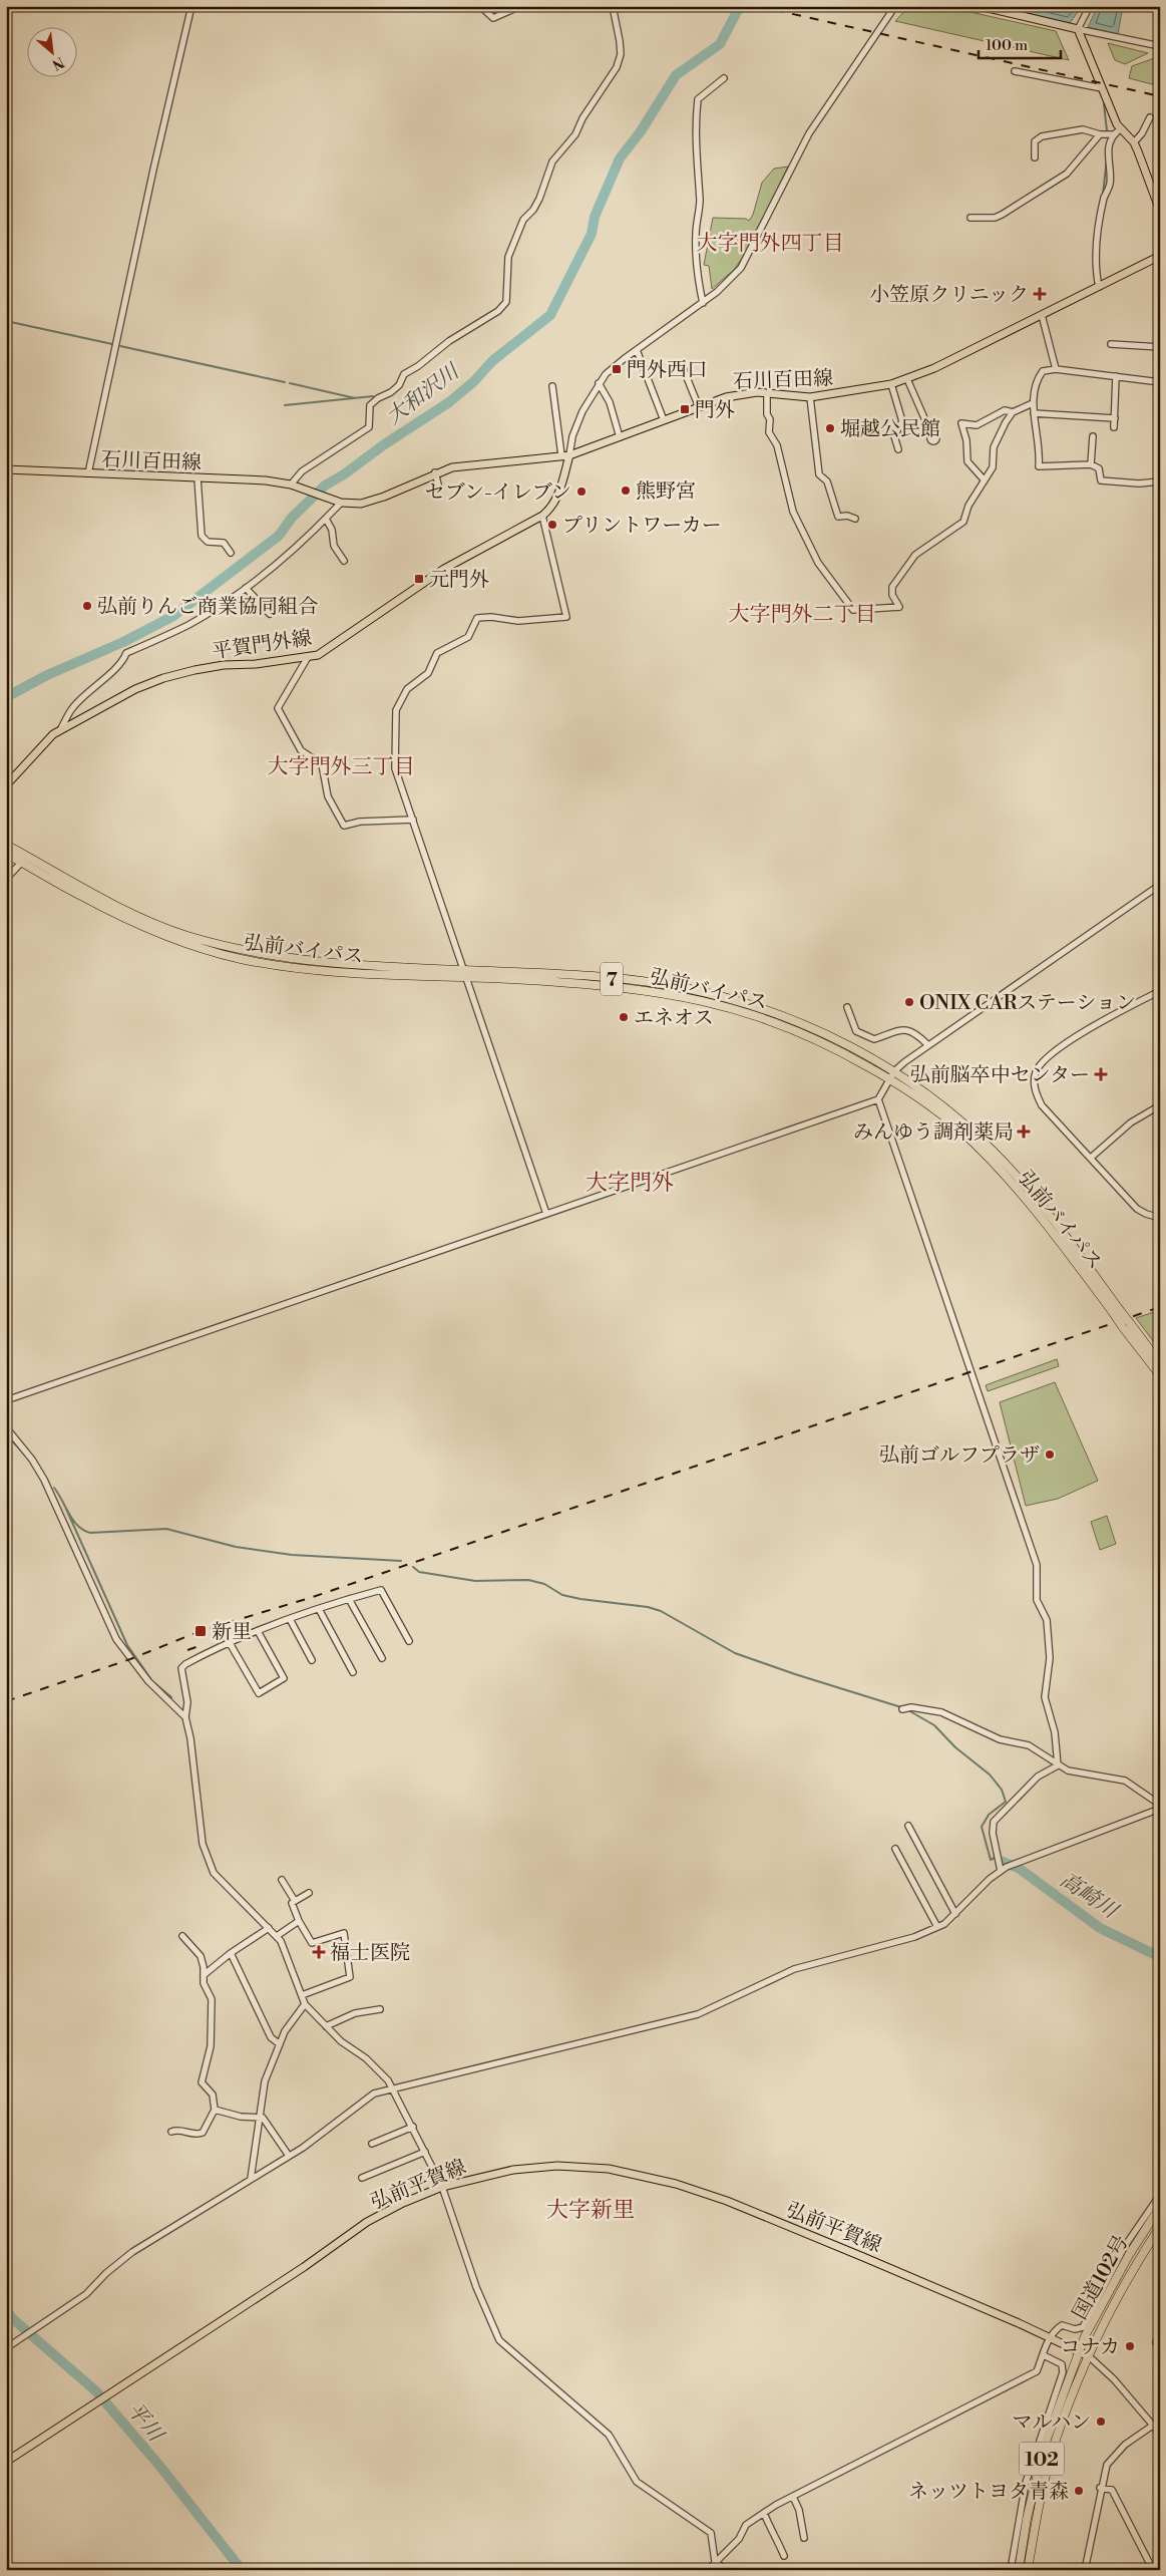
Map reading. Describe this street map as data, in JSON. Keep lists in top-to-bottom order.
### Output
{
  "streets": {
    "highway": [
      "弘前バイパス",
      "7",
      "国道102号",
      "102"
    ],
    "main road": ["石川百田線", "平賀門外線", "弘前平賀線"]
  },
  "crossings": [
    ["石川百田線", "平賀門外線"],
    ["弘前平賀線", "国道102号"]
  ],
  "districts": [
    "大字門外四丁目",
    "大字門外二丁目",
    "大字門外三丁目",
    "大字門外",
    "大字新里"
  ],
  "water": ["大和沢川", "高崎川", "平川"],
  "places": {
    "health": [
      "小笠原クリニック",
      "弘前脳卒中センター",
      "みんゆう調剤薬局",
      "福士医院"
    ],
    "transit": [
      "門外西口",
      "門外",
      "元門外",
      "新里"
    ],
    "other": [
      "堀越公民館",
      "熊野宮",
      "セブン-イレブン",
      "プリントワーカー",
      "弘前りんご商業協同組合",
      "ONIX CARステーション",
      "エネオス",
      "弘前ゴルフプラザ",
      "コナカ",
      "マルハン",
      "ネッツトヨタ青森"
    ]
  },
  "scale_bar": "100 m",
  "north": "bottom right"
}
